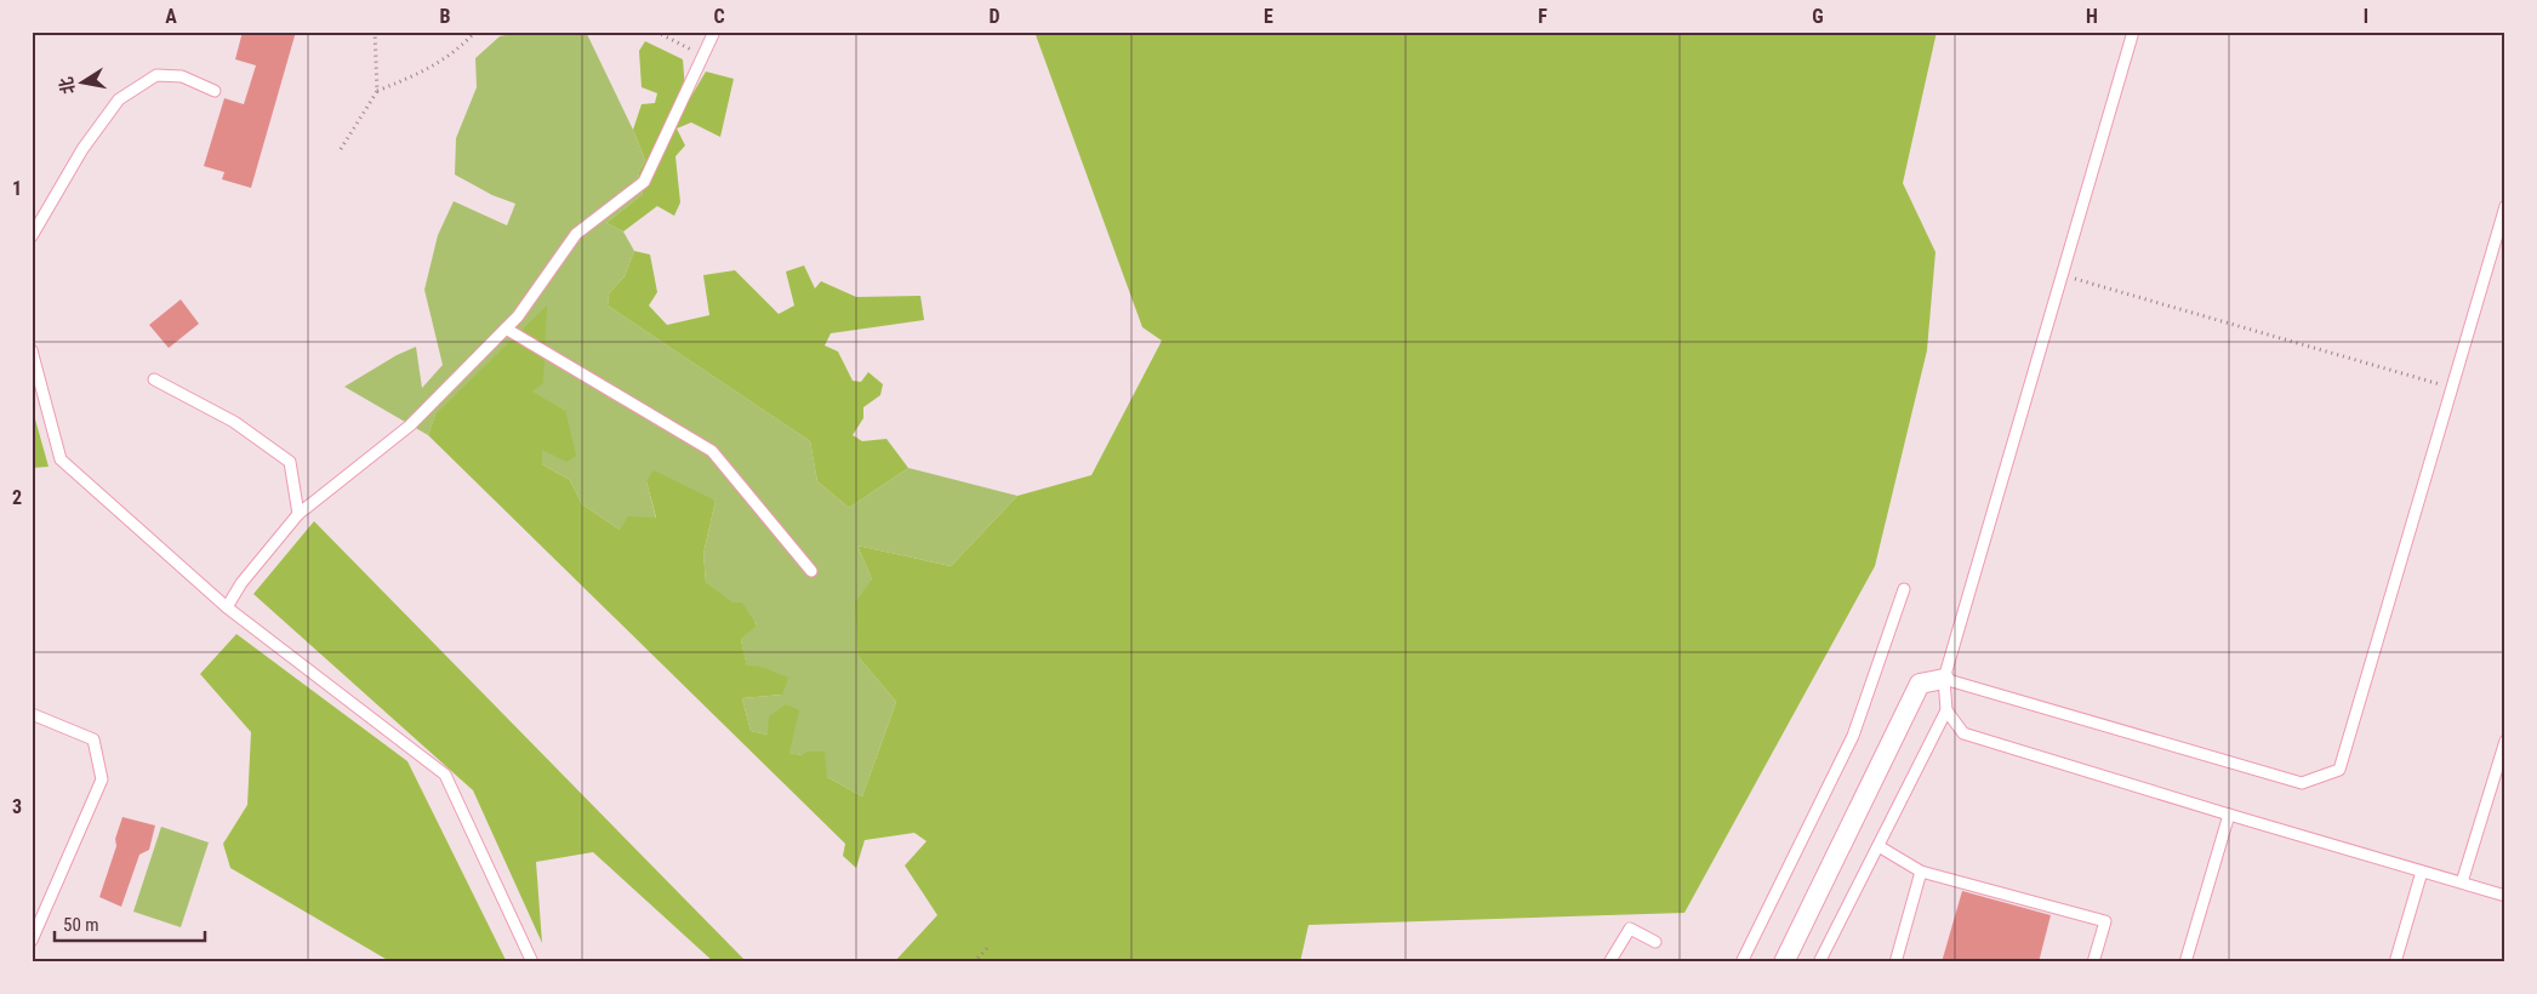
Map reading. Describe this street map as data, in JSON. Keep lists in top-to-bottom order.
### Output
{
  "scale_bar": "50 m",
  "north": "left",
  "grid": {
    "columns": [
      "A",
      "B",
      "C",
      "D",
      "E",
      "F",
      "G",
      "H",
      "I"
    ],
    "rows": ["1", "2", "3"]
  }
}
